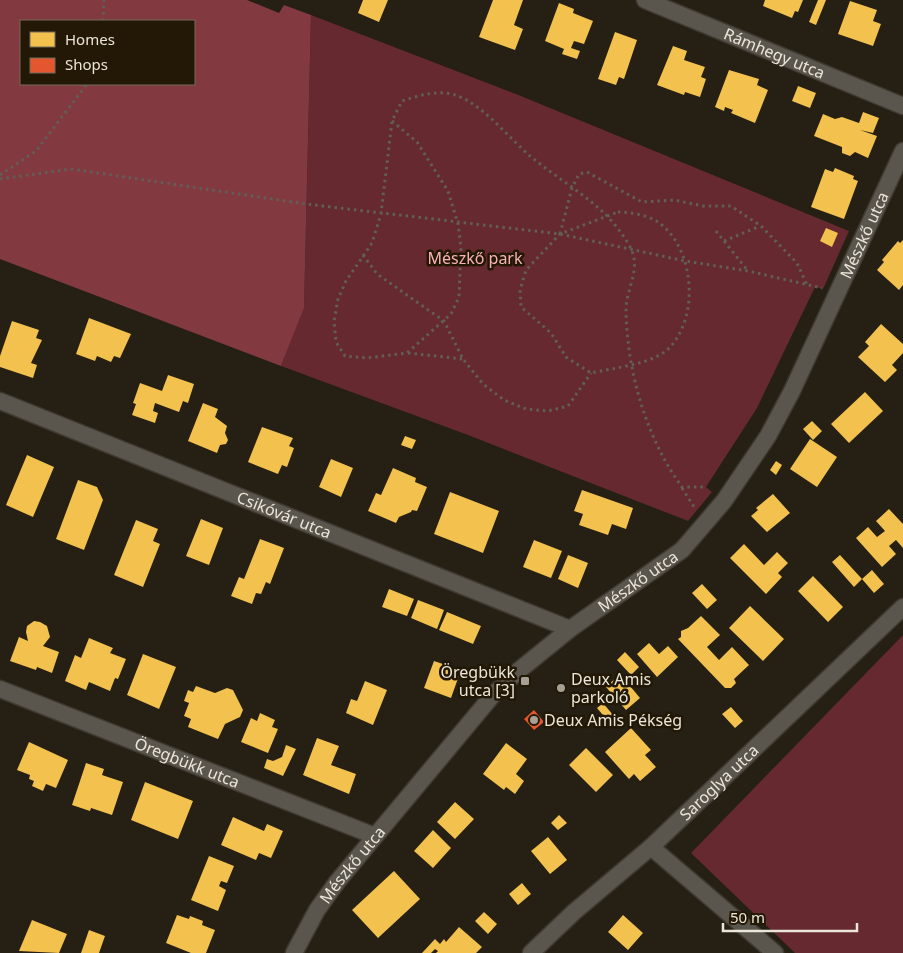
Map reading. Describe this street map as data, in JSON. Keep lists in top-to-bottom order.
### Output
{
  "streets": {
    "street": [
      "Rámhegy utca",
      "Mészkő utca",
      "Csikóvár utca",
      "Öregbükk utca",
      "Saroglya utca"
    ]
  },
  "crossings": [
    ["Mészkő utca", "Csikóvár utca"],
    ["Mészkő utca", "Öregbükk utca"]
  ],
  "parks": ["Mészkő park"],
  "places": {
    "transit": ["Öregbükk utca [3]"],
    "other": ["Deux Amis parkoló", "Deux Amis Pékség"]
  },
  "legend": ["Homes", "Shops"],
  "scale_bar": "50 m"
}
